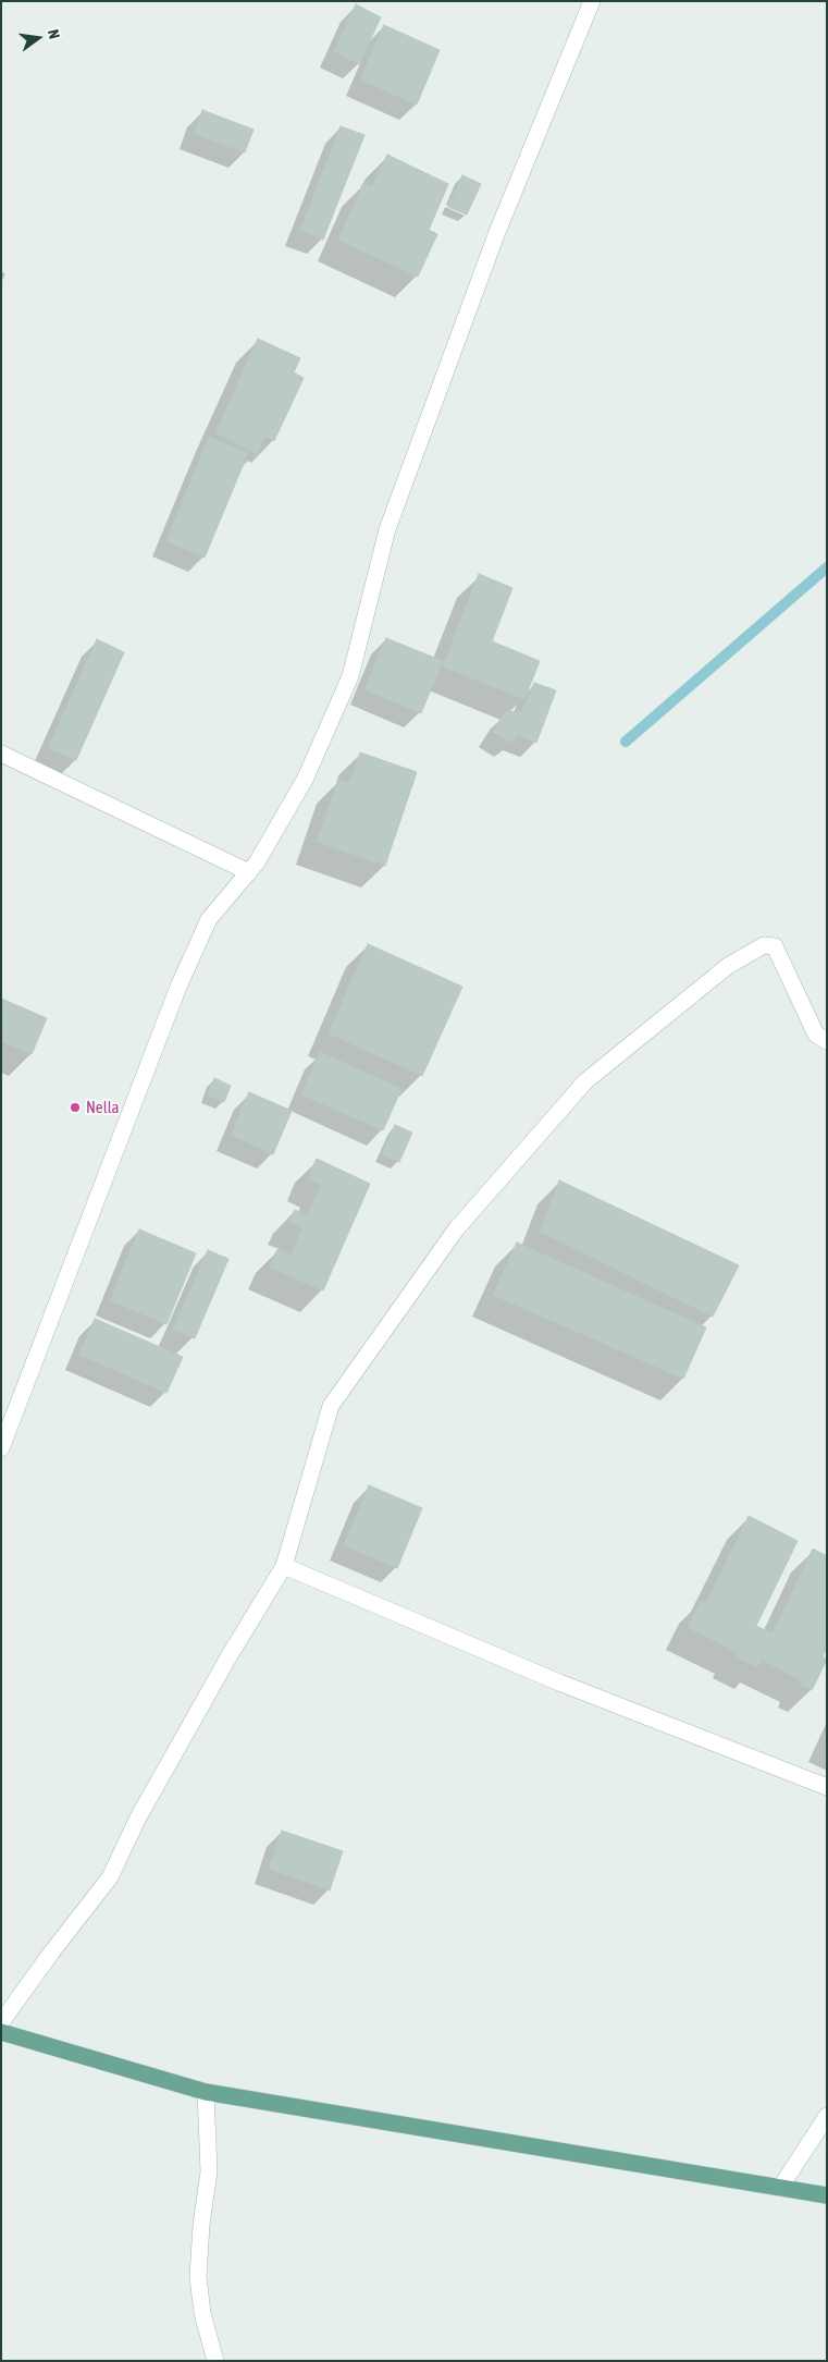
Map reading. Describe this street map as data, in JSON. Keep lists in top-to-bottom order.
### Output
{
  "places": ["Nella"],
  "north": "right"
}
